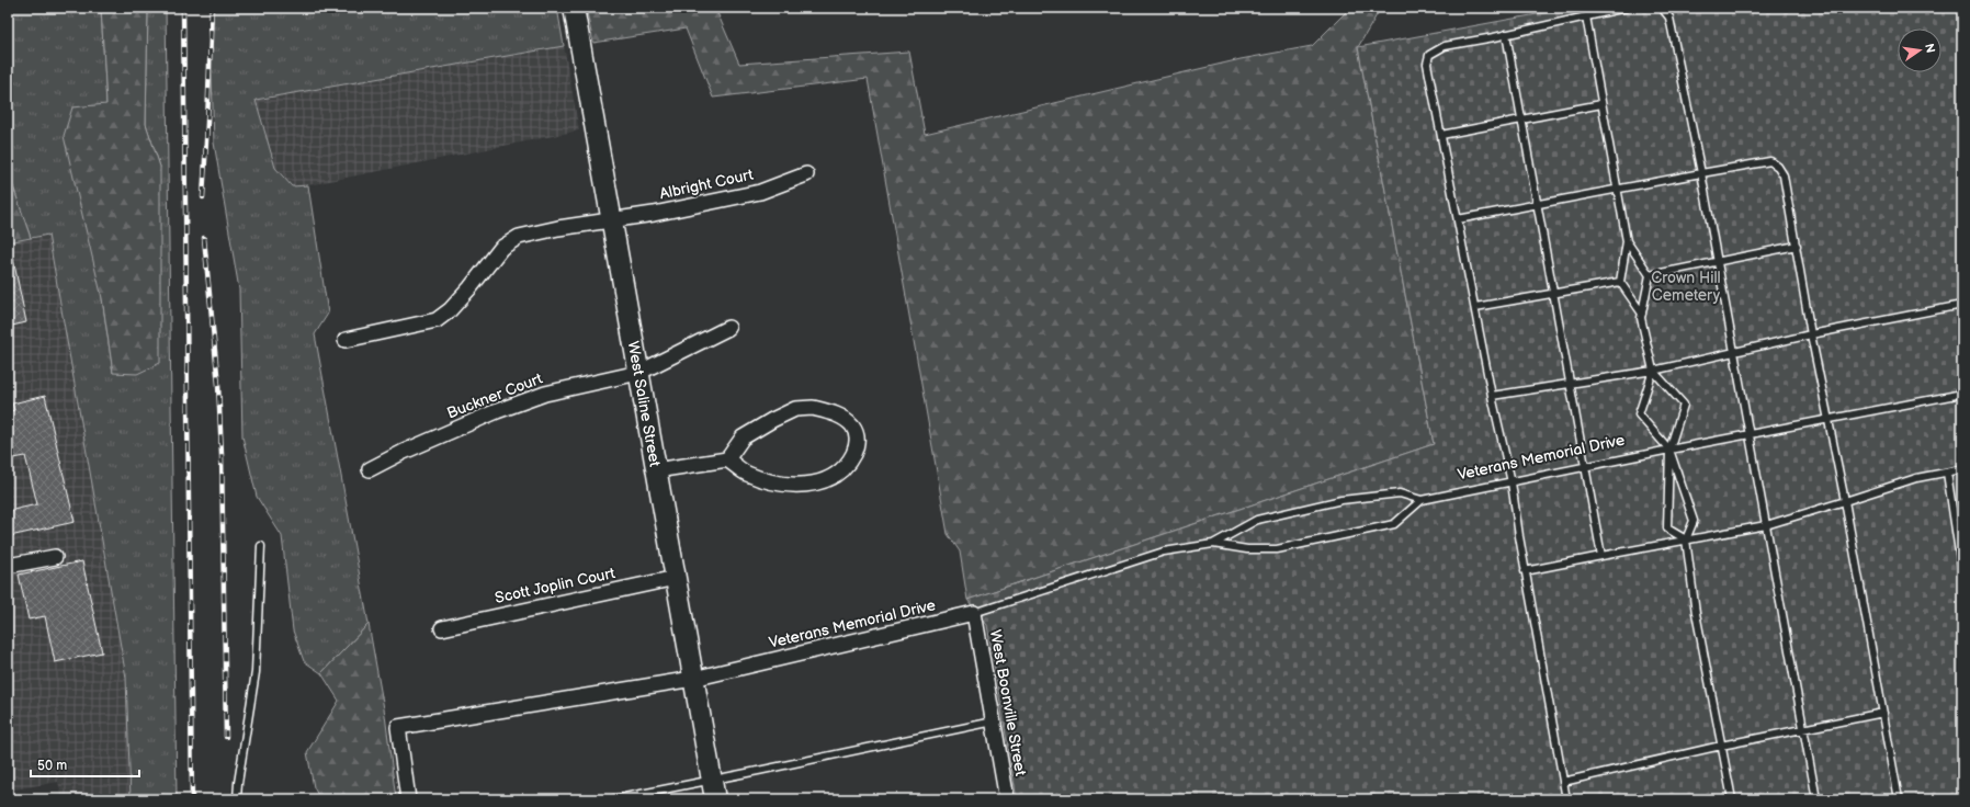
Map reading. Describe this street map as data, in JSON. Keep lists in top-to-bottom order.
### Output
{
  "streets": {
    "street": [
      "Albright Court",
      "Buckner Court",
      "West Saline Street",
      "Veterans Memorial Drive",
      "Scott Joplin Court",
      "West Boonville Street"
    ]
  },
  "crossings": [
    ["Albright Court", "West Saline Street"],
    ["Buckner Court", "West Saline Street"],
    ["West Saline Street", "Veterans Memorial Drive"],
    ["West Saline Street", "Scott Joplin Court"],
    ["Veterans Memorial Drive", "West Boonville Street"]
  ],
  "parks": ["Crown Hill Cemetery"],
  "scale_bar": "50 m",
  "north": "right"
}
